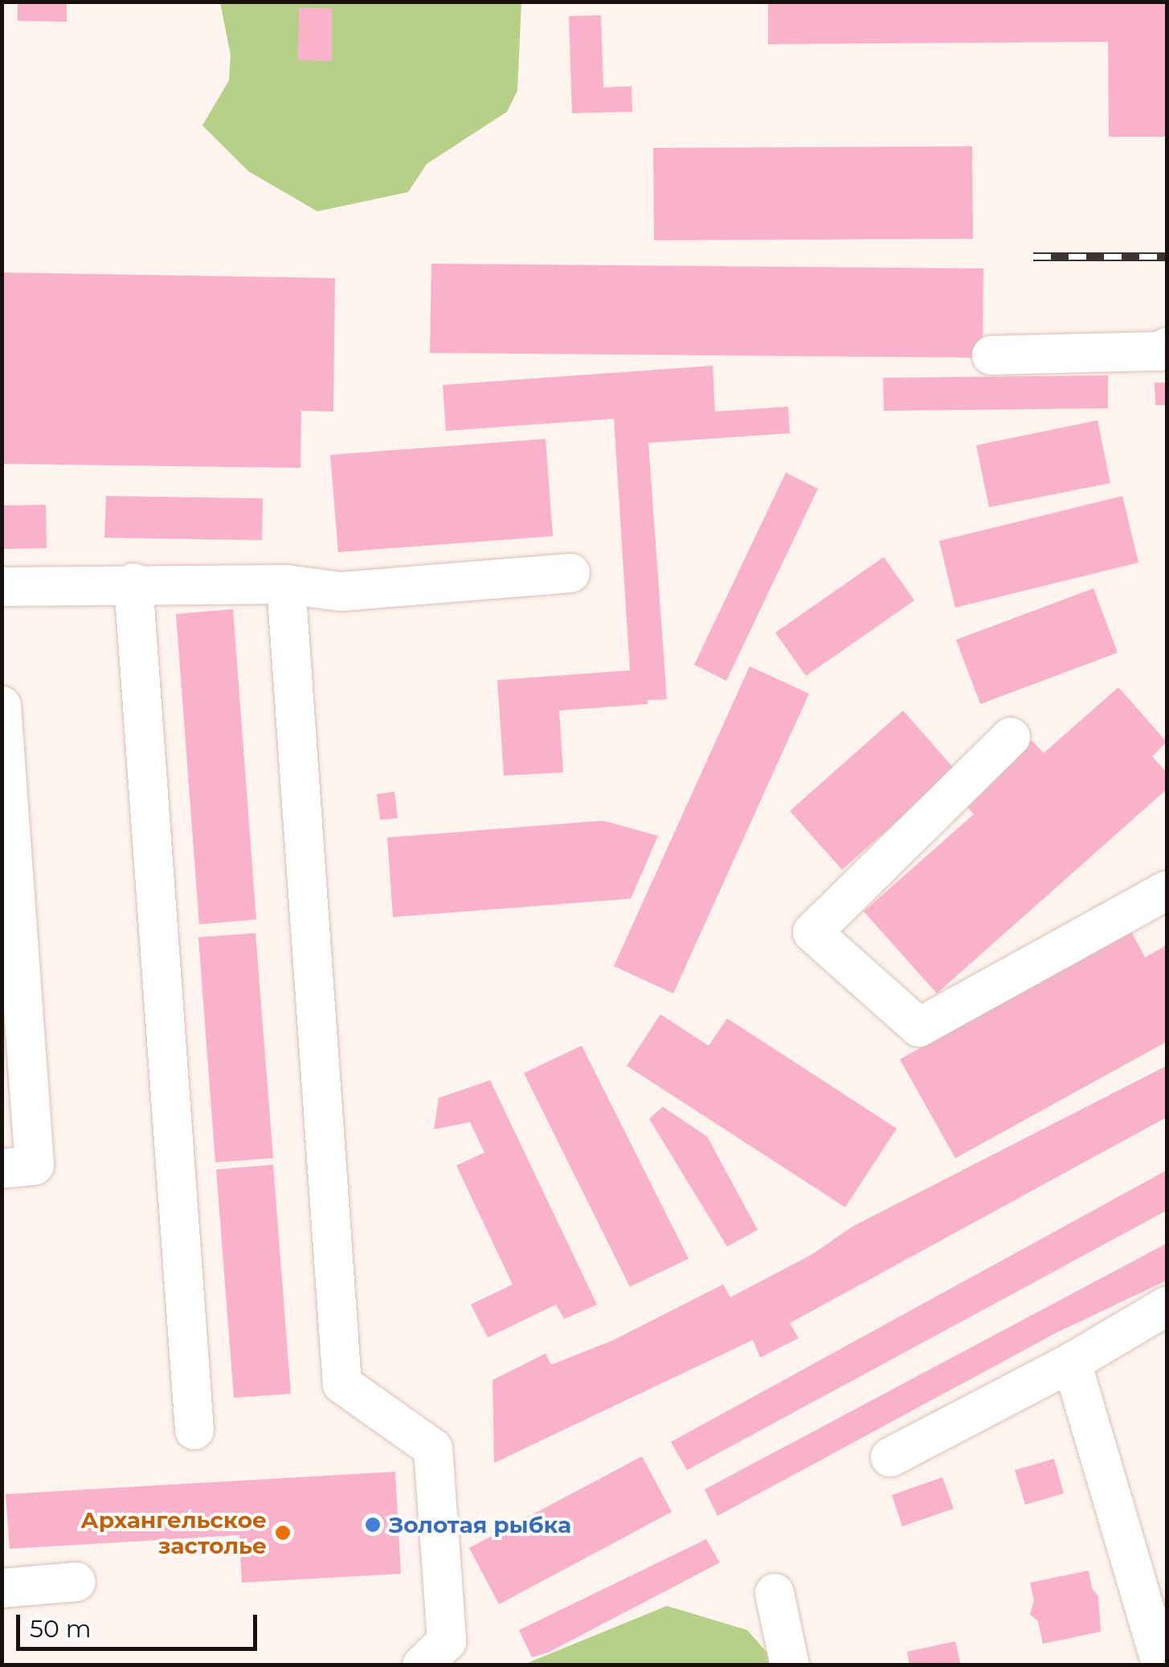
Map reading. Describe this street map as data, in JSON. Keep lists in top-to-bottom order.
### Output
{
  "places": ["Золотая рыбка", "Архангельское застолье"],
  "scale_bar": "50 m"
}
